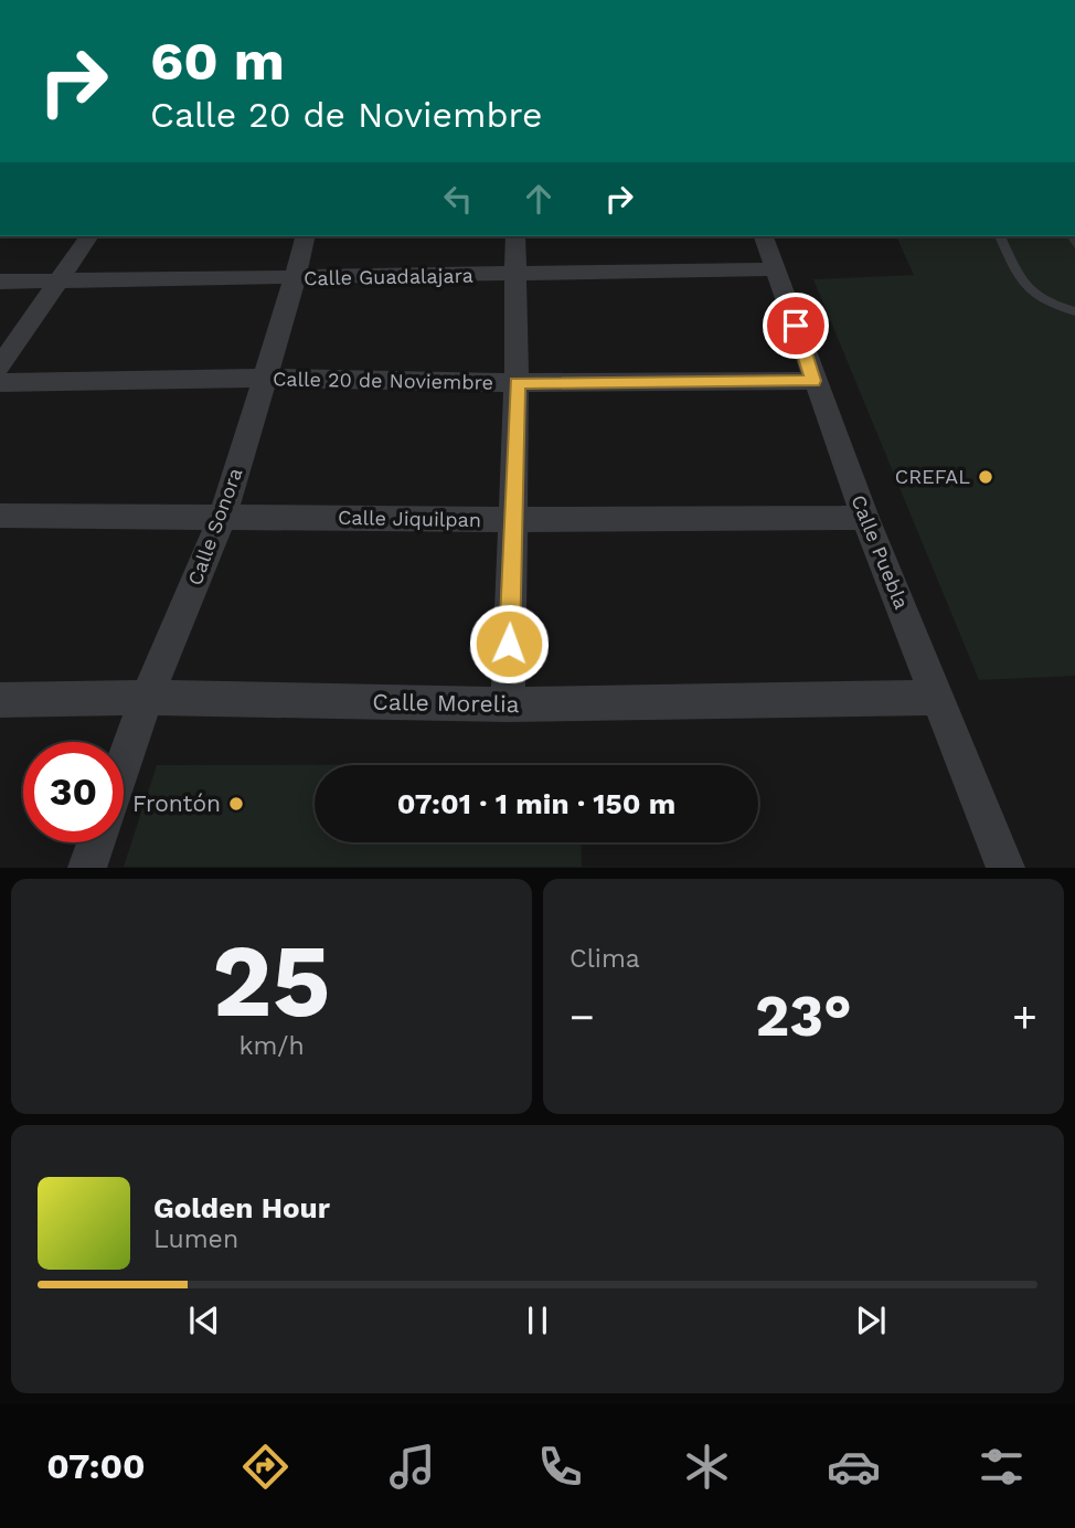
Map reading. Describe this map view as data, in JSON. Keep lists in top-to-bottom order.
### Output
{
  "streets": {
    "street": [
      "Calle Guadalajara",
      "Calle 20 de Noviembre",
      "Calle Jiquilpan",
      "Calle Sonora",
      "Calle Puebla",
      "Calle Morelia"
    ]
  },
  "crossings": [
    ["Calle Guadalajara", "Calle Sonora"],
    ["Calle Guadalajara", "Calle Puebla"],
    ["Calle 20 de Noviembre", "Calle Sonora"],
    ["Calle 20 de Noviembre", "Calle Puebla"],
    ["Calle Jiquilpan", "Calle Sonora"],
    ["Calle Jiquilpan", "Calle Puebla"],
    ["Calle Sonora", "Calle Morelia"],
    ["Calle Puebla", "Calle Morelia"]
  ],
  "places": ["CREFAL", "Frontón"],
  "page": {
    "turn": ["60 m", "Calle 20 de Noviembre"],
    "limit": "30",
    "trip": "07:01 · 1 min · 150 m",
    "tile": [
      ["25", "km/h"],
      "Clima"
    ],
    "heat": ["−", "23°", "+"],
    "song": ["Golden Hour", "Lumen"],
    "tabs": "07:00"
  }
}
